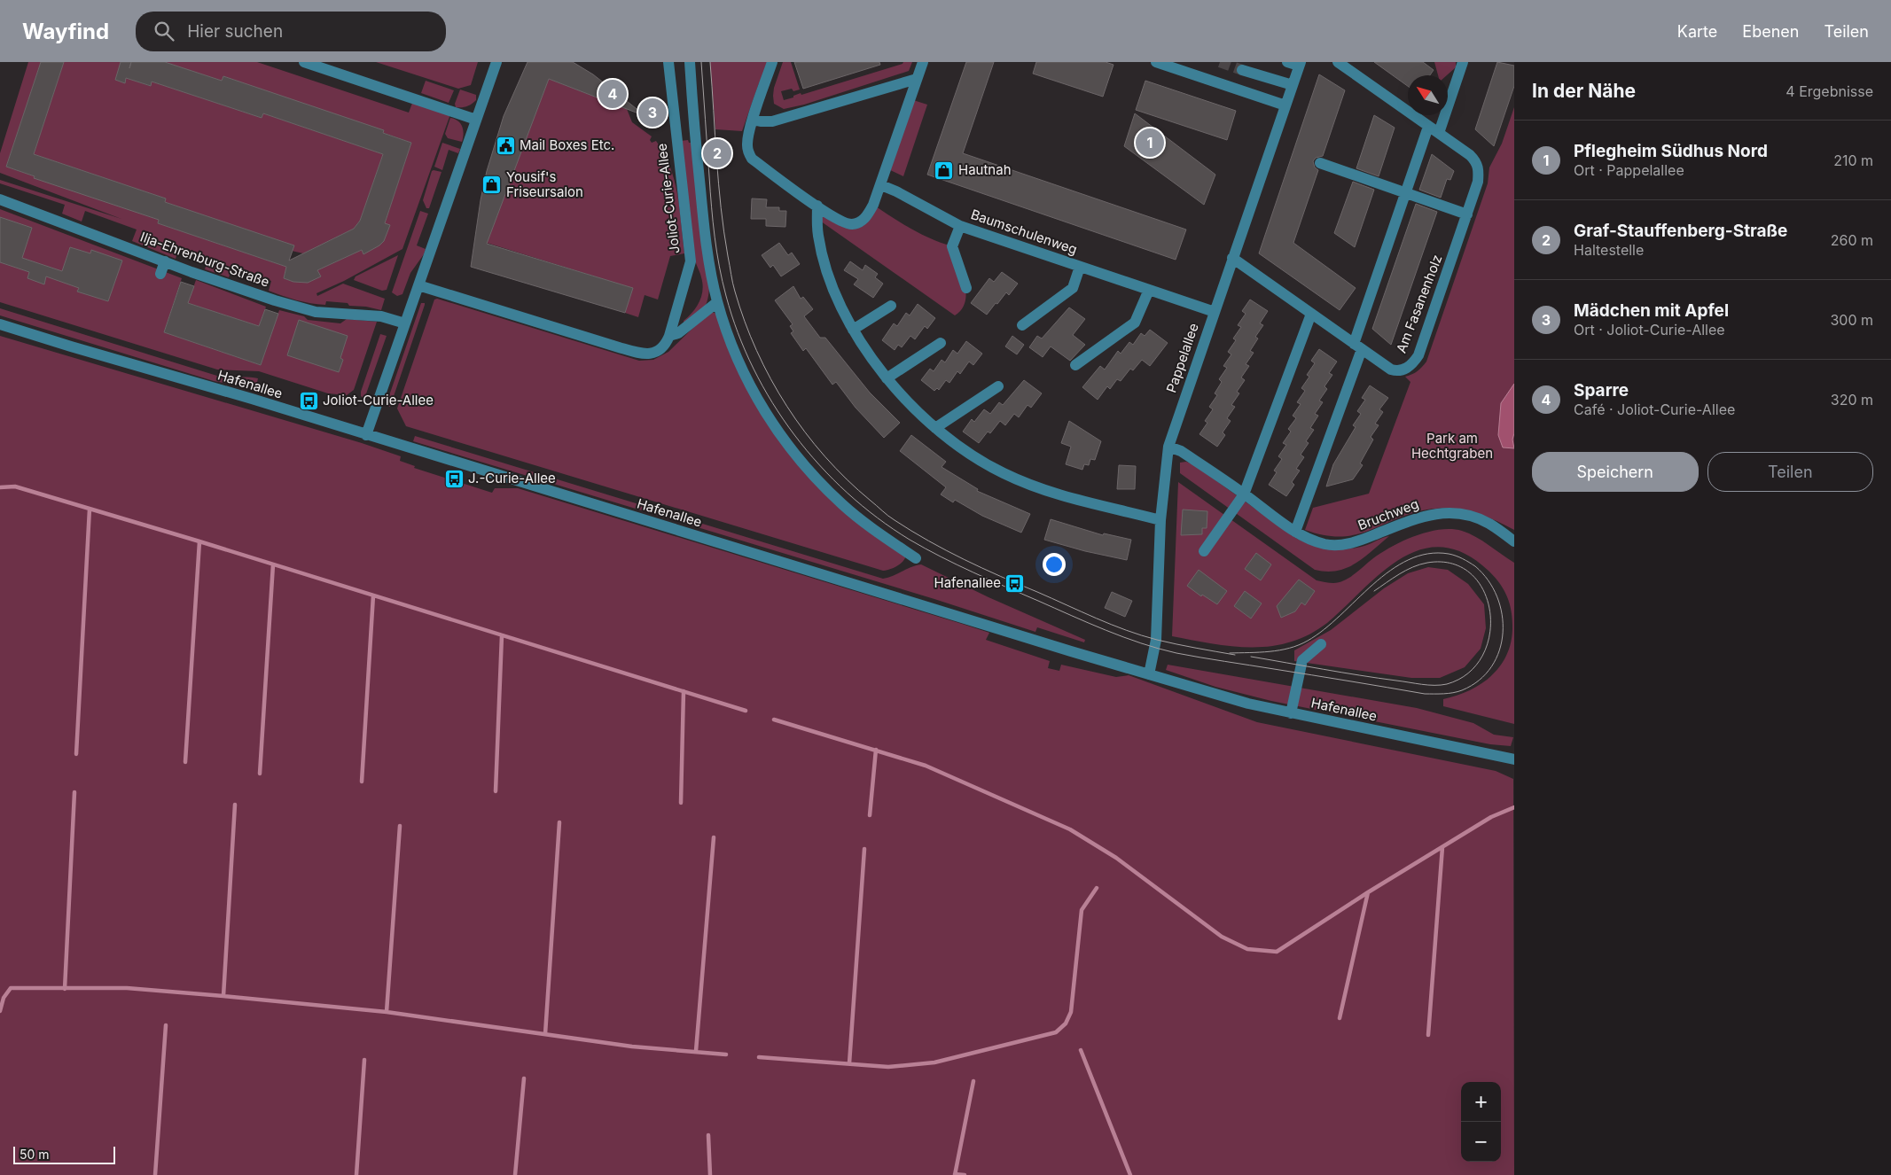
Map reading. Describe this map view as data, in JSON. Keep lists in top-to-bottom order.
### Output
{
  "streets": {
    "street": [
      "Joliot-Curie-Allee",
      "Baumschulenweg",
      "Ilja-Ehrenburg-Straße",
      "Am Fasanenholz",
      "Pappelallee",
      "Hafenallee",
      "Bruchweg"
    ]
  },
  "crossings": [
    ["Baumschulenweg", "Pappelallee"],
    ["Am Fasanenholz", "Pappelallee"],
    ["Pappelallee", "Hafenallee"],
    ["Pappelallee", "Bruchweg"]
  ],
  "parks": ["Park am Hechtgraben"],
  "places": {
    "public building": ["Mail Boxes Etc."],
    "shop": ["Hautnah", "Yousif's Friseursalon"],
    "bus stop": ["Joliot-Curie-Allee", "J.-Curie-Allee", "Hafenallee"]
  },
  "scale_bar": "50 m",
  "north": "top left",
  "page": {
    "header": "Wayfind",
    "search": "Hier suchen",
    "nav": ["Karte", "Ebenen", "Teilen"],
    "heading": ["In der Nähe", "4 Ergebnisse"],
    "pins": [
      "4",
      "3",
      "1",
      "2"
    ],
    "list": [
      {
        "mark": "1",
        "name": "Pflegheim Südhus Nord",
        "note": "Ort · Pappelallee",
        "value": "210 m"
      },
      {
        "mark": "2",
        "name": "Graf-Stauffenberg-Straße",
        "note": "Haltestelle",
        "value": "260 m"
      },
      {
        "mark": "3",
        "name": "Mädchen mit Apfel",
        "note": "Ort · Joliot-Curie-Allee",
        "value": "300 m"
      },
      {
        "mark": "4",
        "name": "Sparre",
        "note": "Café · Joliot-Curie-Allee",
        "value": "320 m"
      }
    ],
    "buttons": ["Speichern", "Teilen"],
    "map_buttons": ["+", "−"],
    "scale": "50 m"
  }
}
